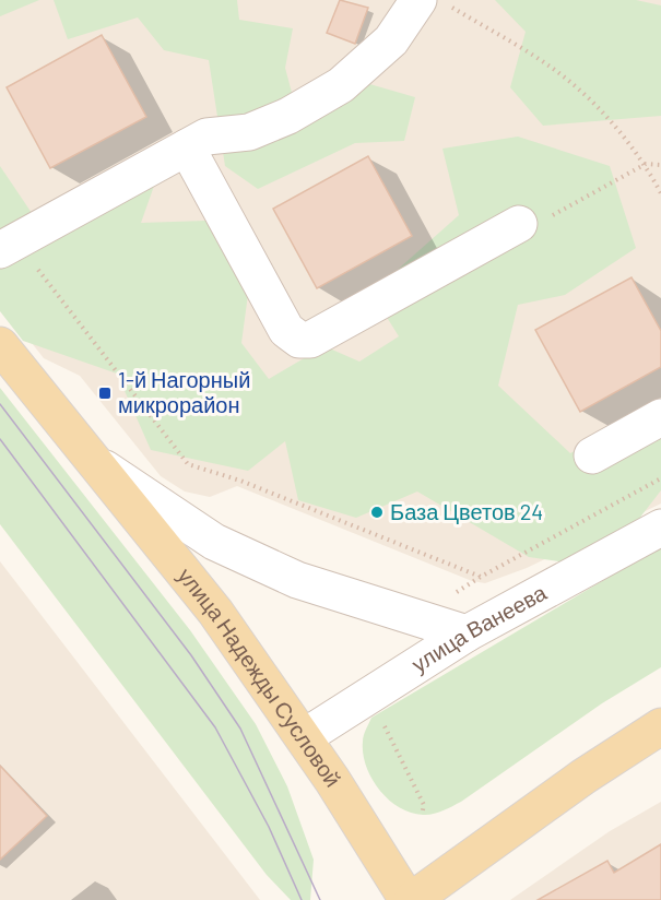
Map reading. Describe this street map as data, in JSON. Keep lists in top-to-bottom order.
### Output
{
  "streets": {
    "main road": ["улица Надежды Сусловой"],
    "street": ["улица Ванеева"]
  },
  "crossings": [
    ["улица Ванеева", "улица Надежды Сусловой"]
  ],
  "places": {
    "transit": ["1-й Нагорный микрорайон"],
    "other": ["База Цветов 24"]
  }
}
